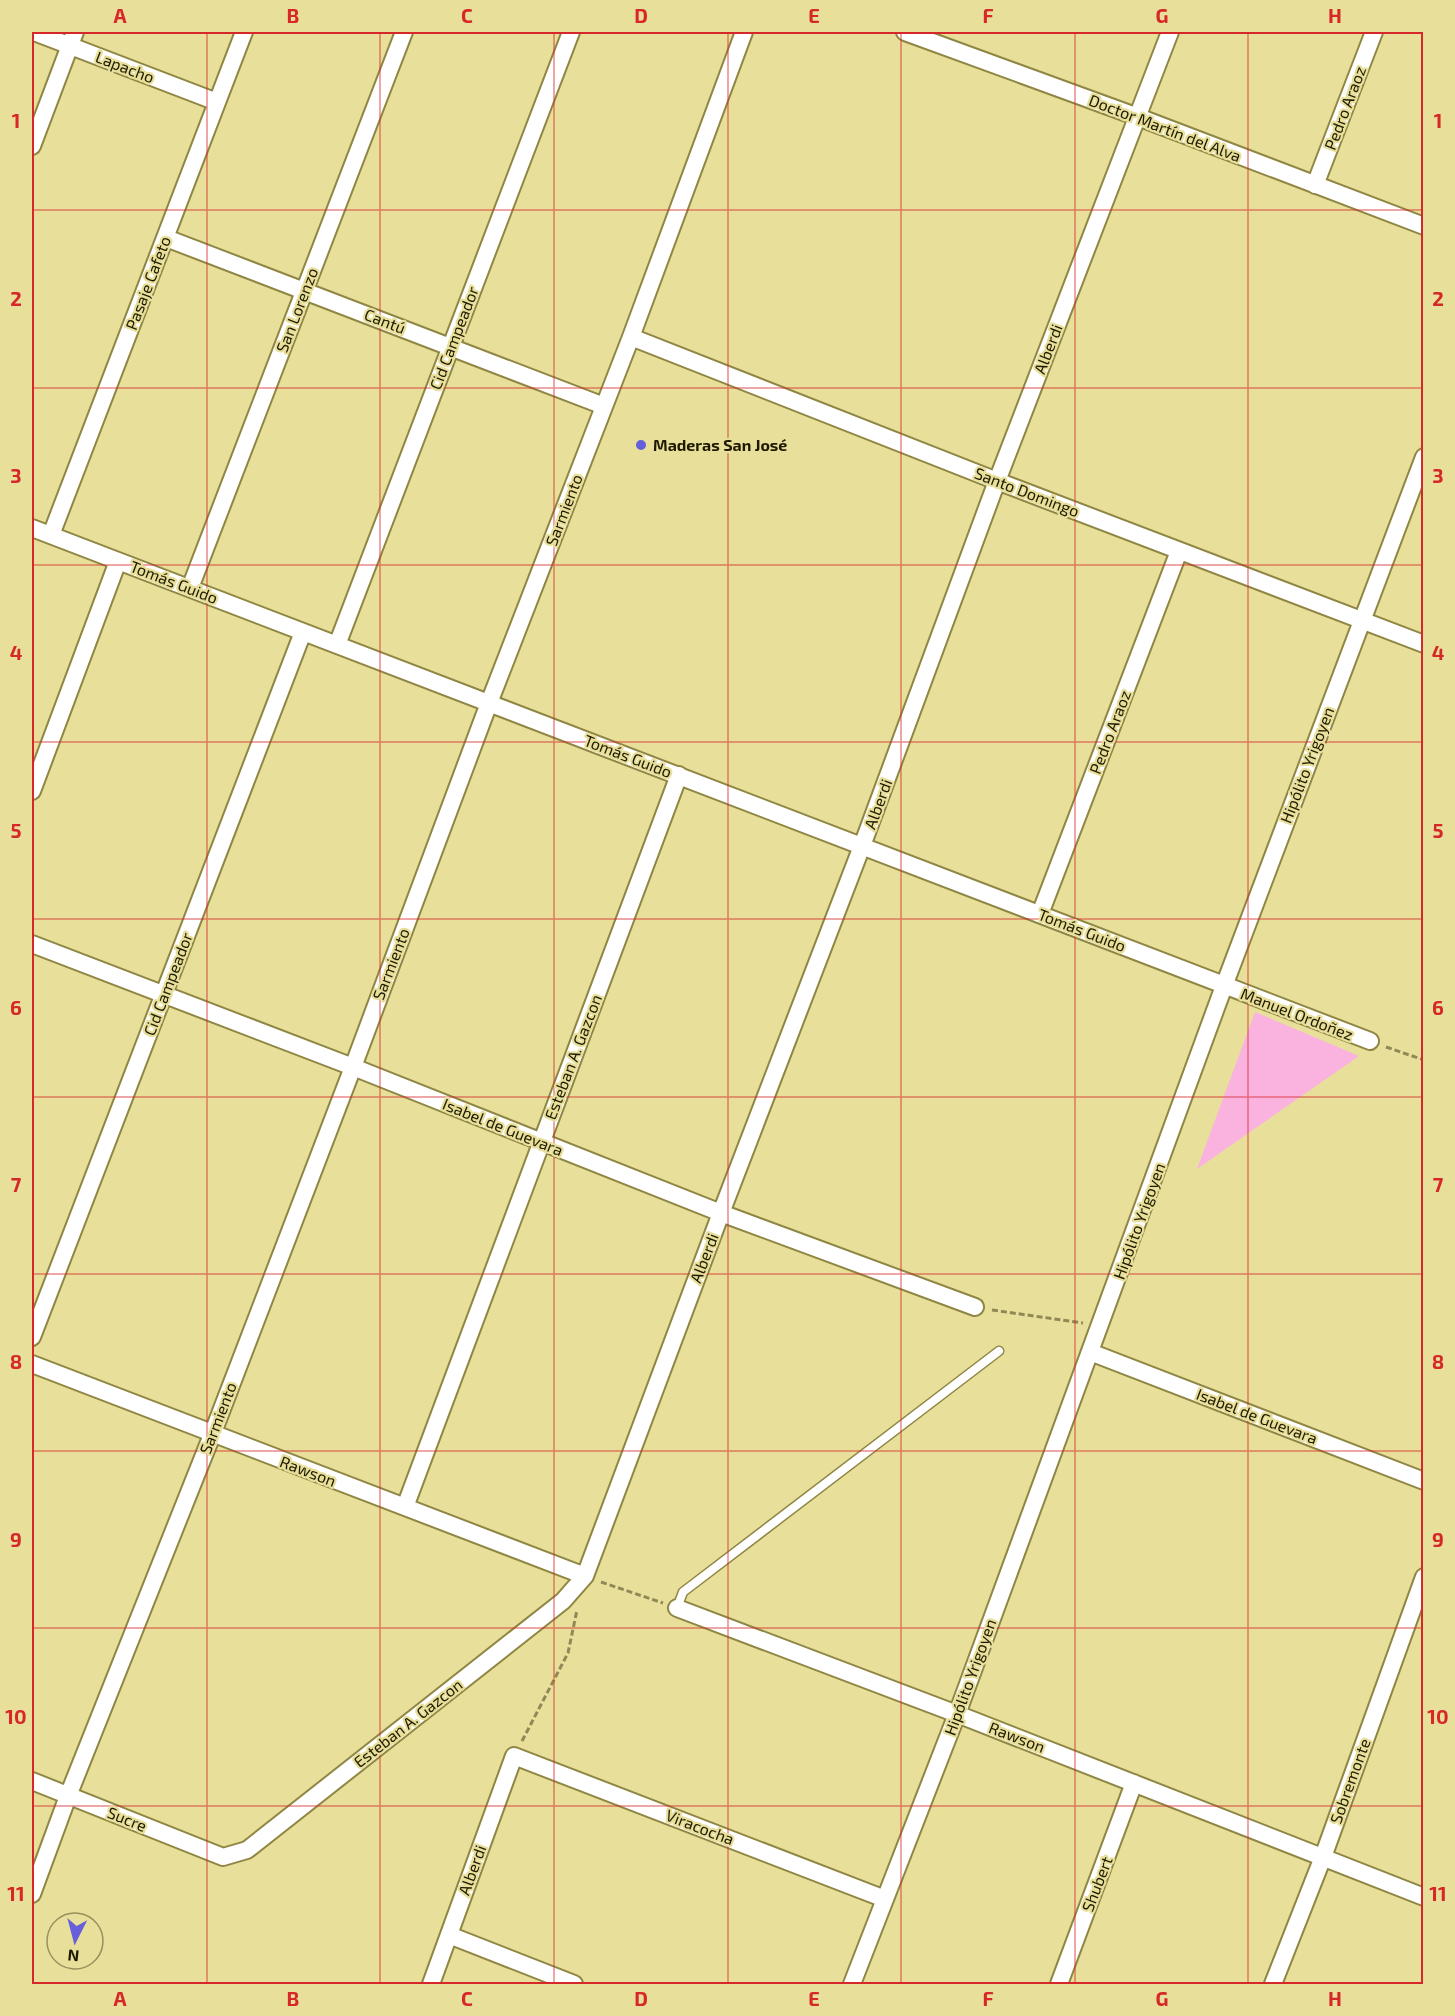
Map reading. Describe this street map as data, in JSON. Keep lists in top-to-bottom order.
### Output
{
  "streets": {
    "street": [
      "Lapacho",
      "Pedro Araoz",
      "Doctor Martín del Alva",
      "Pasaje Cafeto",
      "San Lorenzo",
      "Cantú",
      "Cid Campeador",
      "Alberdi",
      "Santo Domingo",
      "Sarmiento",
      "Tomás Guido",
      "Hipólito Yrigoyen",
      "Manuel Ordoñez",
      "Esteban A. Gazcon",
      "Isabel de Guevara",
      "Rawson",
      "Sobremonte",
      "Sucre",
      "Viracocha",
      "Shubert"
    ]
  },
  "crossings": [
    ["Lapacho", "Pasaje Cafeto"],
    ["Pedro Araoz", "Doctor Martín del Alva"],
    ["Pedro Araoz", "Santo Domingo"],
    ["Pedro Araoz", "Tomás Guido"],
    ["Doctor Martín del Alva", "Alberdi"],
    ["Pasaje Cafeto", "Cantú"],
    ["Pasaje Cafeto", "Tomás Guido"],
    ["San Lorenzo", "Cantú"],
    ["San Lorenzo", "Tomás Guido"],
    ["Cantú", "Cid Campeador"],
    ["Cantú", "Sarmiento"],
    ["Cid Campeador", "Tomás Guido"],
    ["Cid Campeador", "Isabel de Guevara"],
    ["Alberdi", "Santo Domingo"],
    ["Alberdi", "Tomás Guido"],
    ["Alberdi", "Esteban A. Gazcon"],
    ["Alberdi", "Isabel de Guevara"],
    ["Alberdi", "Rawson"],
    ["Alberdi", "Viracocha"],
    ["Santo Domingo", "Sarmiento"],
    ["Santo Domingo", "Hipólito Yrigoyen"],
    ["Sarmiento", "Tomás Guido"],
    ["Sarmiento", "Isabel de Guevara"],
    ["Sarmiento", "Rawson"],
    ["Sarmiento", "Sucre"],
    ["Tomás Guido", "Hipólito Yrigoyen"],
    ["Tomás Guido", "Manuel Ordoñez"],
    ["Tomás Guido", "Esteban A. Gazcon"],
    ["Hipólito Yrigoyen", "Manuel Ordoñez"],
    ["Hipólito Yrigoyen", "Isabel de Guevara"],
    ["Hipólito Yrigoyen", "Rawson"],
    ["Hipólito Yrigoyen", "Viracocha"],
    ["Esteban A. Gazcon", "Isabel de Guevara"],
    ["Esteban A. Gazcon", "Rawson"],
    ["Esteban A. Gazcon", "Sucre"],
    ["Rawson", "Sobremonte"],
    ["Rawson", "Shubert"]
  ],
  "places": ["Maderas San José"],
  "north": "bottom",
  "grid": {
    "columns": [
      "A",
      "B",
      "C",
      "D",
      "E",
      "F",
      "G",
      "H"
    ],
    "rows": [
      "1",
      "2",
      "3",
      "4",
      "5",
      "6",
      "7",
      "8",
      "9",
      "10",
      "11"
    ]
  }
}
